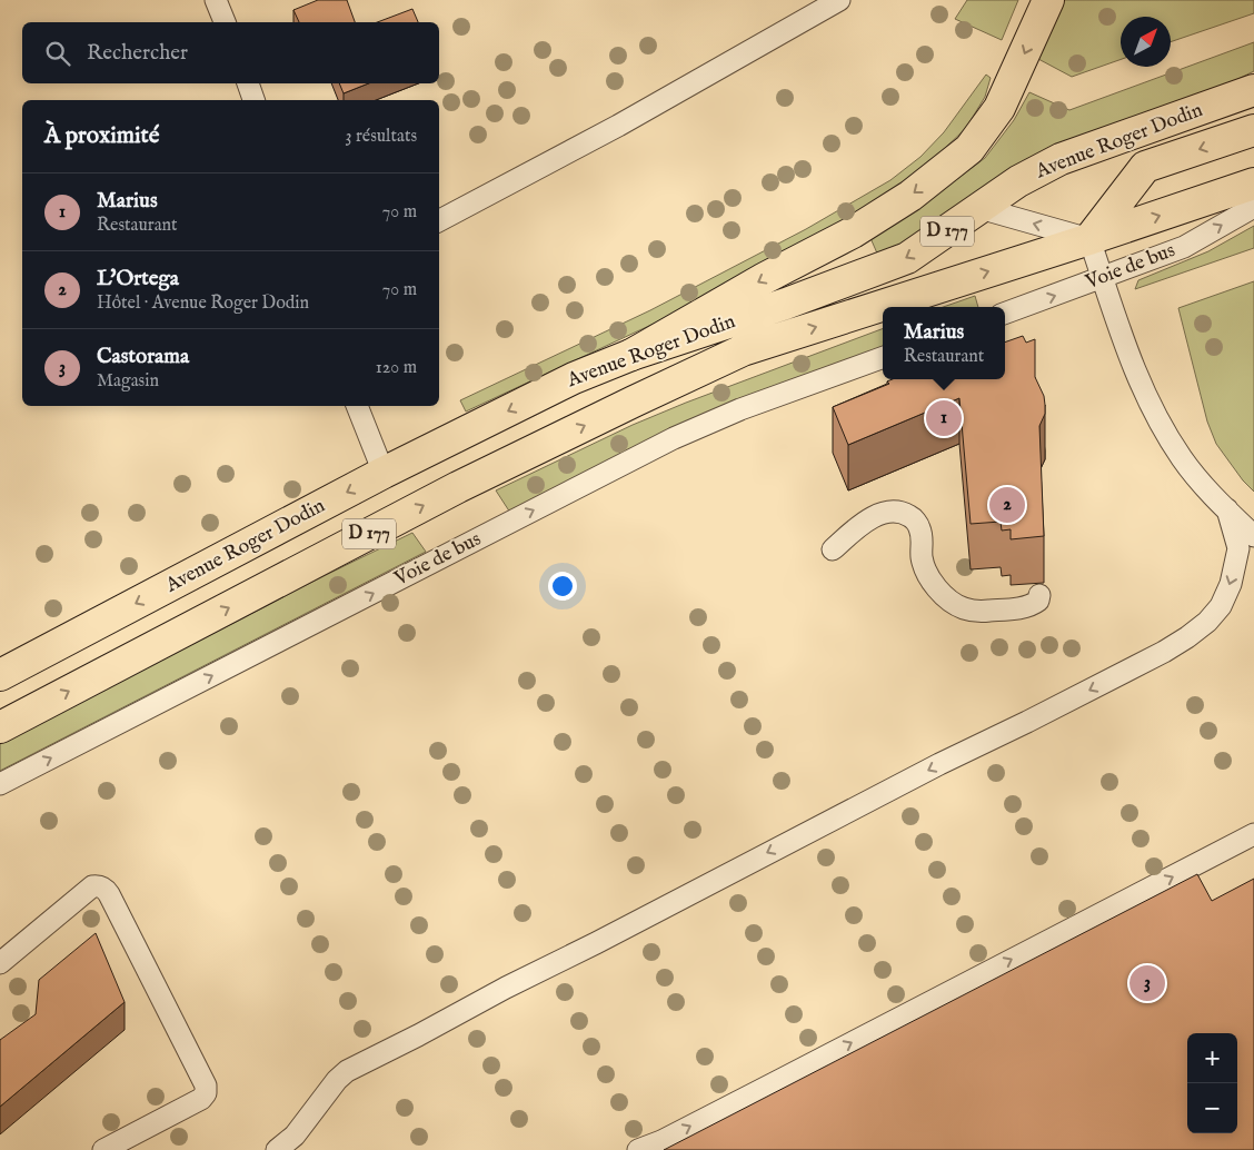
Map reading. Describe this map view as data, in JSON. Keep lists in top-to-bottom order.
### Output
{
  "streets": {
    "main road": ["Avenue Roger Dodin", "D 177"],
    "lane": ["Voie de bus"]
  },
  "one_way": ["Voie de bus"],
  "north": "top right",
  "page": {
    "search": "Rechercher",
    "heading": ["À proximité", "3 résultats"],
    "list": [
      {
        "mark": "1",
        "name": "Marius",
        "note": "Restaurant",
        "value": "70 m"
      },
      {
        "mark": "2",
        "name": "L'Ortega",
        "note": "Hôtel · Avenue Roger Dodin",
        "value": "70 m"
      },
      {
        "mark": "3",
        "name": "Castorama",
        "note": "Magasin",
        "value": "120 m"
      }
    ],
    "popup": ["Marius", "Restaurant"],
    "pins": ["1", "2", "3"],
    "map_buttons": ["+", "−"]
  }
}
